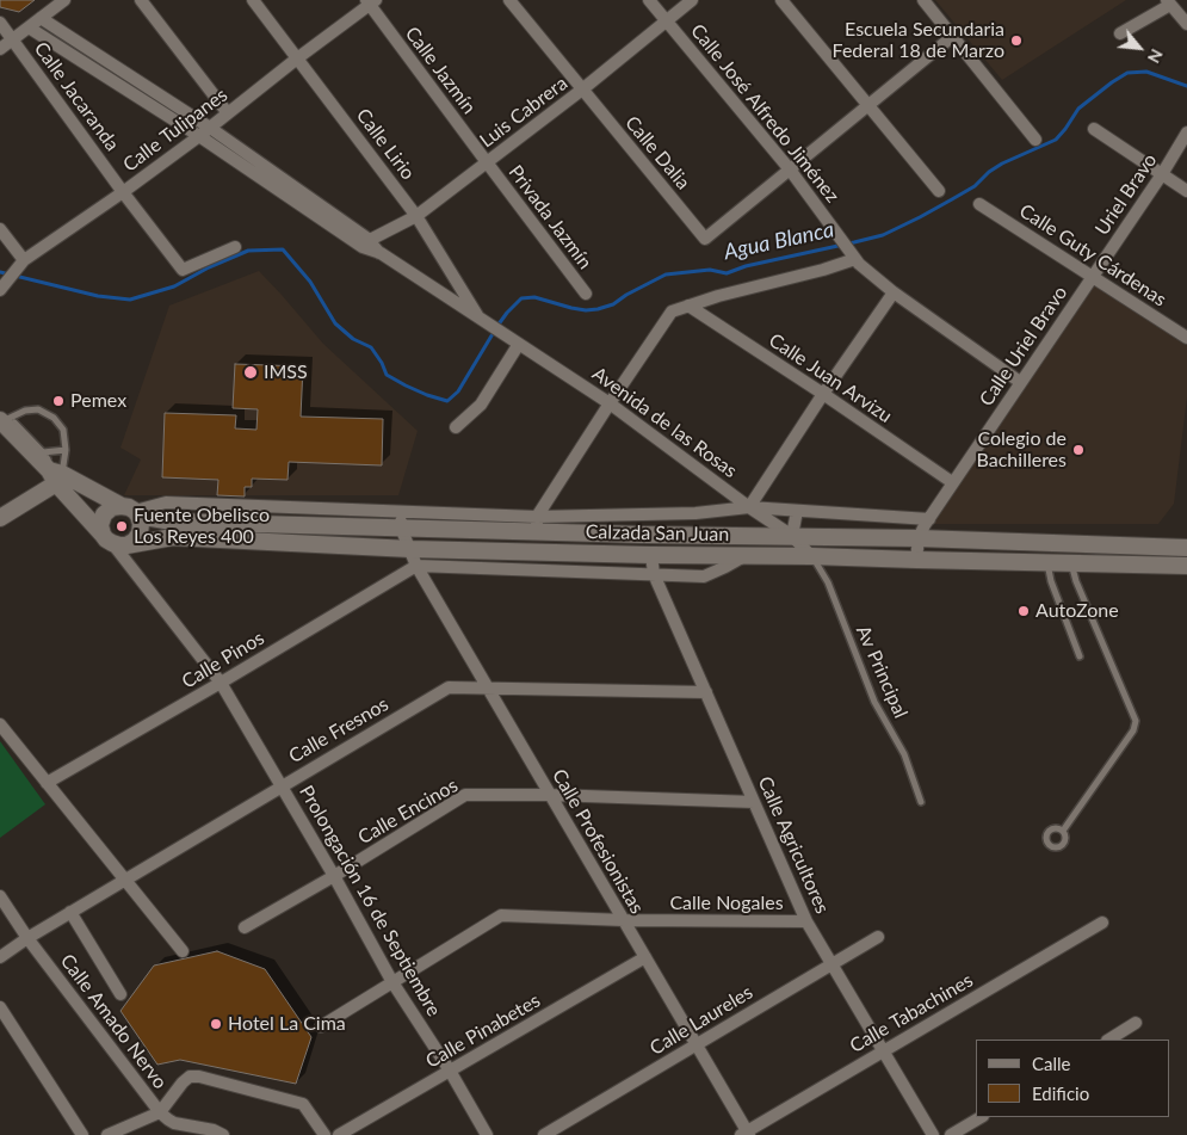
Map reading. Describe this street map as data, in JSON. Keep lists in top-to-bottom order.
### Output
{
  "streets": {
    "main road": ["Calzada San Juan"],
    "street": [
      "Calle Jazmín",
      "Calle Jacaranda",
      "Luis Cabrera",
      "Calle José Alfredo Jiménez",
      "Calle Tulipanes",
      "Calle Lirio",
      "Calle Dalia",
      "Uriel Bravo",
      "Privada Jazmín",
      "Calle Guty Cárdenas",
      "Calle Uriel Bravo",
      "Calle Juan Arvizu",
      "Avenida de las Rosas",
      "Calle Pinos",
      "Calle Fresnos",
      "Calle Encinos",
      "Calle Profesionistas",
      "Calle Agricultores",
      "Prolongación 16 de Septiembre",
      "Calle Nogales",
      "Calle Tabachines",
      "Calle Laureles",
      "Calle Amado Nervo",
      "Calle Pinabetes"
    ],
    "lane": ["Av Principal"]
  },
  "crossings": [
    ["Calle Jazmín", "Luis Cabrera"],
    ["Calle Jazmín", "Calle Tulipanes"],
    ["Calle Jazmín", "Privada Jazmín"],
    ["Calle Jacaranda", "Calle Tulipanes"],
    ["Luis Cabrera", "Calle José Alfredo Jiménez"],
    ["Luis Cabrera", "Calle Lirio"],
    ["Luis Cabrera", "Calle Dalia"],
    ["Luis Cabrera", "Privada Jazmín"],
    ["Calle José Alfredo Jiménez", "Calle Dalia"],
    ["Calle José Alfredo Jiménez", "Calle Uriel Bravo"],
    ["Calle Tulipanes", "Calle Lirio"],
    ["Calle Lirio", "Avenida de las Rosas"],
    ["Uriel Bravo", "Calle Guty Cárdenas"],
    ["Uriel Bravo", "Calle Uriel Bravo"],
    ["Calle Guty Cárdenas", "Calle Uriel Bravo"],
    ["Calle Uriel Bravo", "Calle Juan Arvizu"],
    ["Calle Uriel Bravo", "Calzada San Juan"],
    ["Avenida de las Rosas", "Calzada San Juan"],
    ["Avenida de las Rosas", "Av Principal"],
    ["Calzada San Juan", "Av Principal"],
    ["Calzada San Juan", "Calle Profesionistas"],
    ["Calzada San Juan", "Calle Agricultores"],
    ["Calzada San Juan", "Prolongación 16 de Septiembre"],
    ["Calle Pinos", "Calle Profesionistas"],
    ["Calle Pinos", "Prolongación 16 de Septiembre"],
    ["Calle Fresnos", "Calle Profesionistas"],
    ["Calle Fresnos", "Calle Agricultores"],
    ["Calle Fresnos", "Prolongación 16 de Septiembre"],
    ["Calle Fresnos", "Calle Amado Nervo"],
    ["Calle Encinos", "Calle Profesionistas"],
    ["Calle Encinos", "Calle Agricultores"],
    ["Calle Encinos", "Prolongación 16 de Septiembre"],
    ["Calle Profesionistas", "Calle Nogales"],
    ["Calle Profesionistas", "Calle Tabachines"],
    ["Calle Profesionistas", "Calle Laureles"],
    ["Calle Profesionistas", "Calle Pinabetes"],
    ["Calle Agricultores", "Calle Nogales"],
    ["Calle Agricultores", "Calle Tabachines"],
    ["Calle Agricultores", "Calle Laureles"],
    ["Prolongación 16 de Septiembre", "Calle Nogales"],
    ["Prolongación 16 de Septiembre", "Calle Pinabetes"]
  ],
  "water": ["Agua Blanca"],
  "places": [
    "Escuela Secundaria Federal 18 de Marzo",
    "IMSS",
    "Pemex",
    "Colegio de Bachilleres",
    "Fuente Obelisco Los Reyes 400",
    "AutoZone",
    "Hotel La Cima"
  ],
  "legend": ["Calle", "Edificio"],
  "north": "bottom right"
}
